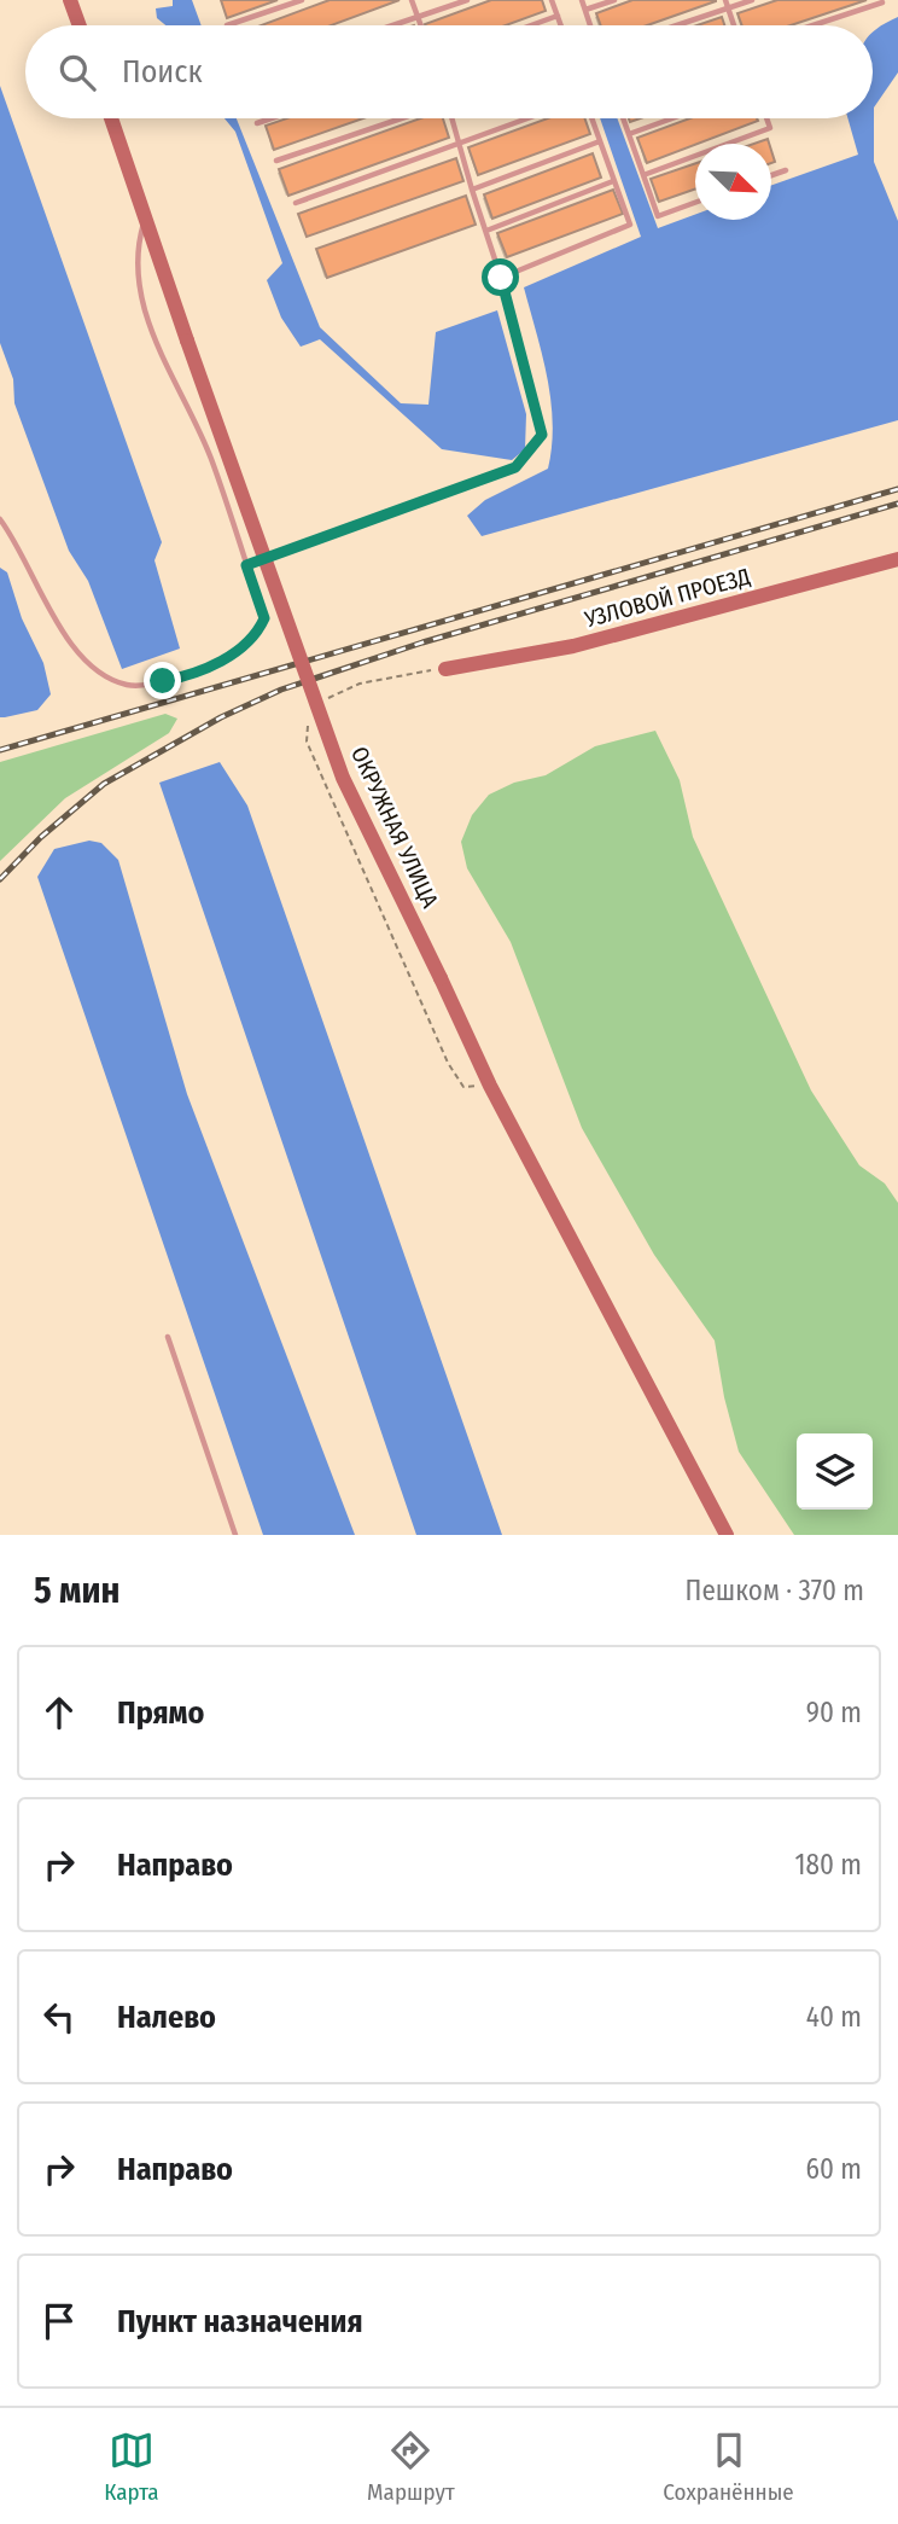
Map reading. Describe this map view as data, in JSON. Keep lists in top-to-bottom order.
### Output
{
  "streets": {
    "main road": ["УЗЛОВОЙ ПРОЕЗД", "ОКРУЖНАЯ УЛИЦА"]
  },
  "north": "bottom right",
  "page": {
    "search": "Поиск",
    "heading": ["5 мин", "Пешком · 370 m"],
    "list": [
      ["Прямо", "90 m"],
      ["Направо", "180 m"],
      ["Налево", "40 m"],
      ["Направо", "60 m"],
      "Пункт назначения"
    ],
    "nav": ["Карта", "Маршрут", "Сохранённые"]
  }
}
